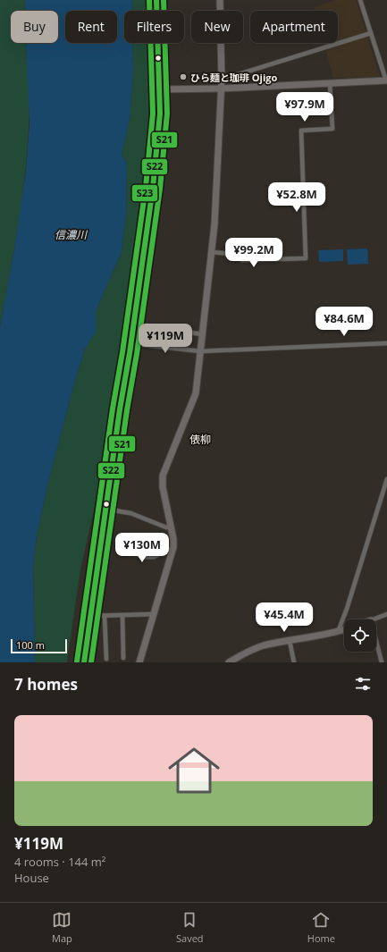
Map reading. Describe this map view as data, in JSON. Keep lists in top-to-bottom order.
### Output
{
  "districts": ["俵柳"],
  "water": ["信濃川"],
  "places": ["ひら麺と珈琲 Ojigo"],
  "lines": ["transit line S22", "transit line S21", "transit line S23"],
  "scale_bar": "100 m",
  "page": {
    "chip": [
      "Buy",
      "Rent",
      "Filters",
      "New",
      "Apartment"
    ],
    "price": [
      "¥97.9M",
      "¥52.8M",
      "¥99.2M",
      "¥84.6M",
      "¥119M",
      "¥130M",
      "¥45.4M"
    ],
    "scale": "100 m",
    "heading": "7 homes",
    "list": [
      {
        "name": "¥119M",
        "note": "4 rooms · 144 m² · House"
      }
    ],
    "tabs": ["Map", "Saved", "Home"]
  }
}
